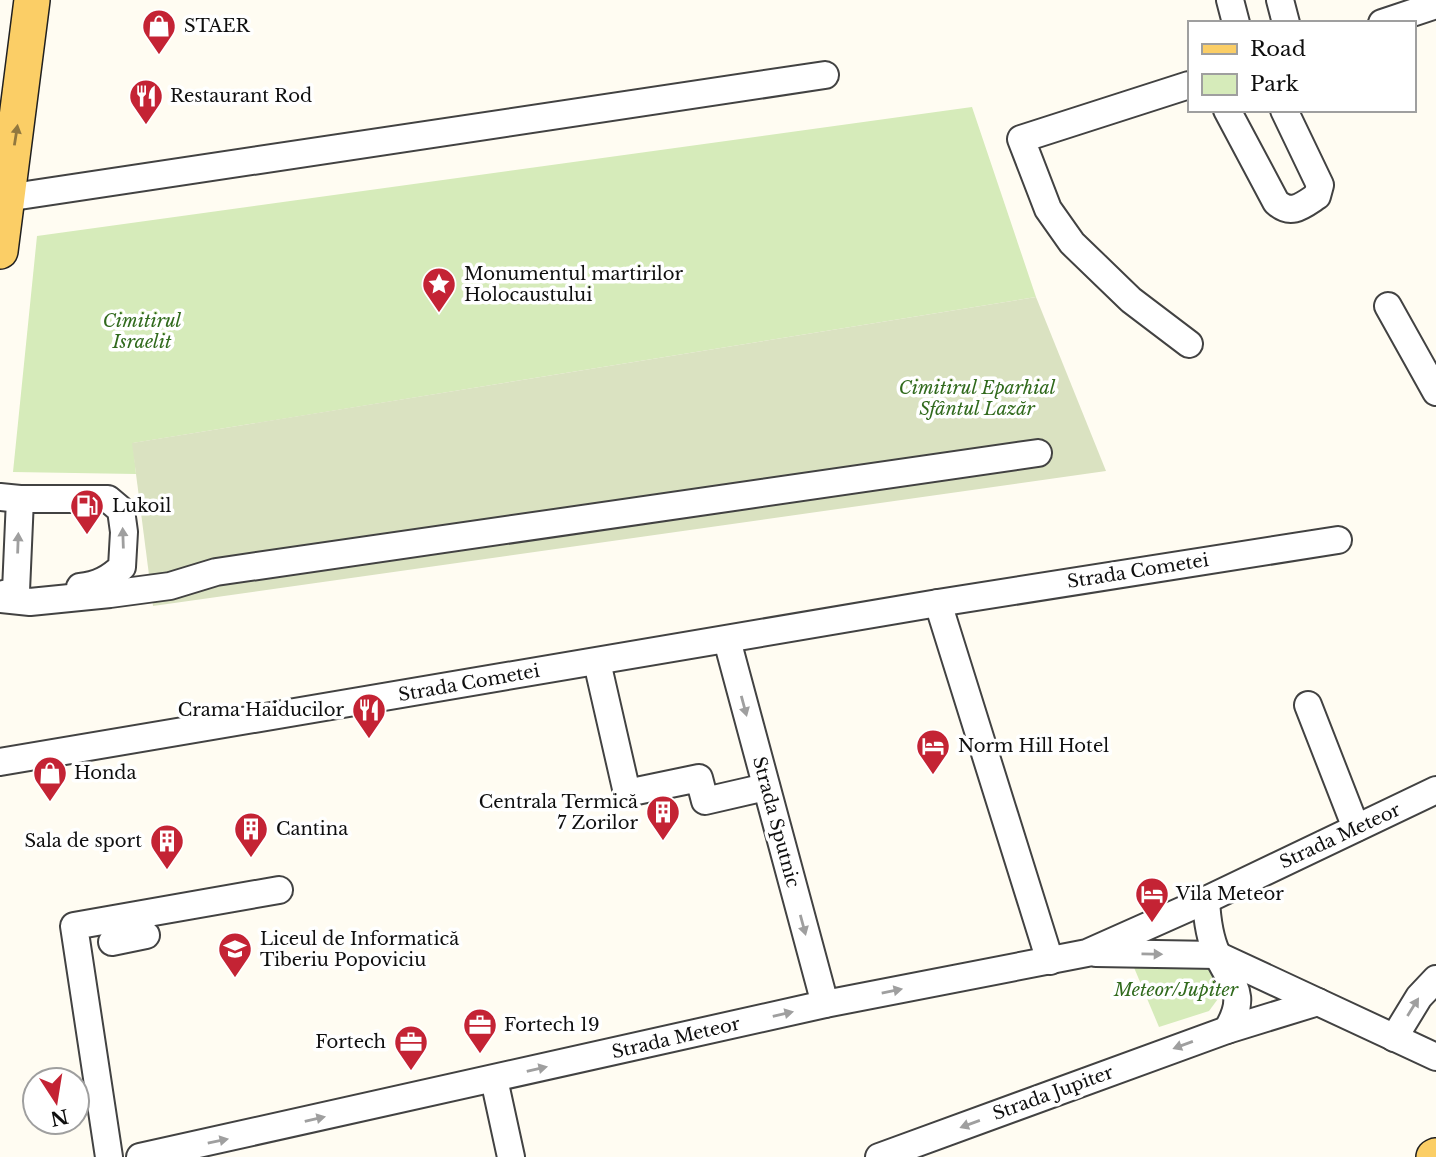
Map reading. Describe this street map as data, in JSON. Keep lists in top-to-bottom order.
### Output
{
  "streets": {
    "street": [
      "Strada Cometei",
      "Strada Sputnic",
      "Strada Meteor",
      "Strada Jupiter"
    ]
  },
  "crossings": [
    ["Strada Cometei", "Strada Sputnic"],
    ["Strada Sputnic", "Strada Meteor"]
  ],
  "one_way": ["Strada Meteor"],
  "parks": ["Cimitirul Israelit", "Cimitirul Eparhial Sfântul Lazăr", "Meteor/Jupiter"],
  "places": {
    "shop": ["STAER", "Honda"],
    "restaurant": ["Restaurant Rod", "Crama Haiducilor"],
    "place": ["Monumentul martirilor Holocaustului"],
    "fuel station": ["Lukoil"],
    "hotel": ["Norm Hill Hotel", "Vila Meteor"],
    "building": ["Centrala Termică 7 Zorilor", "Cantina", "Sala de sport"],
    "school or university": ["Liceul de Informatică Tiberiu Popoviciu"],
    "office": ["Fortech 19", "Fortech"]
  },
  "legend": ["Road", "Park"],
  "north": "bottom"
}
